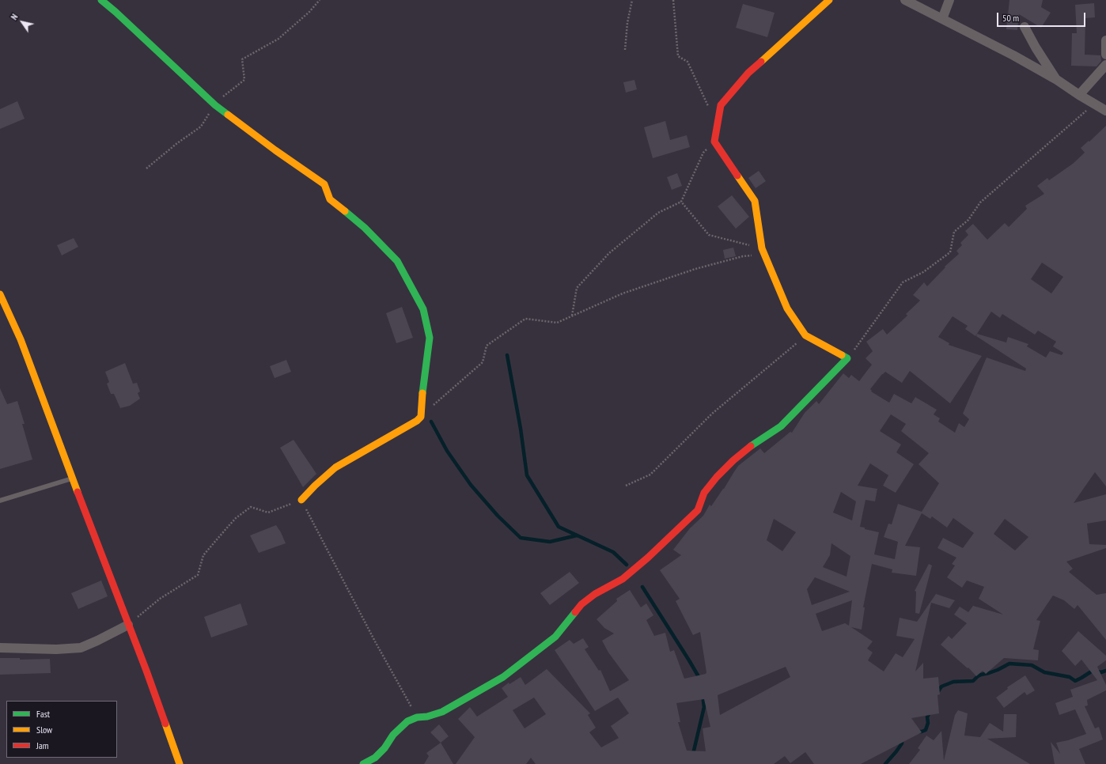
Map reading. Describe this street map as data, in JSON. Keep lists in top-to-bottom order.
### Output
{
  "legend": ["Fast", "Slow", "Jam"],
  "scale_bar": "50 m",
  "north": "top left"
}
